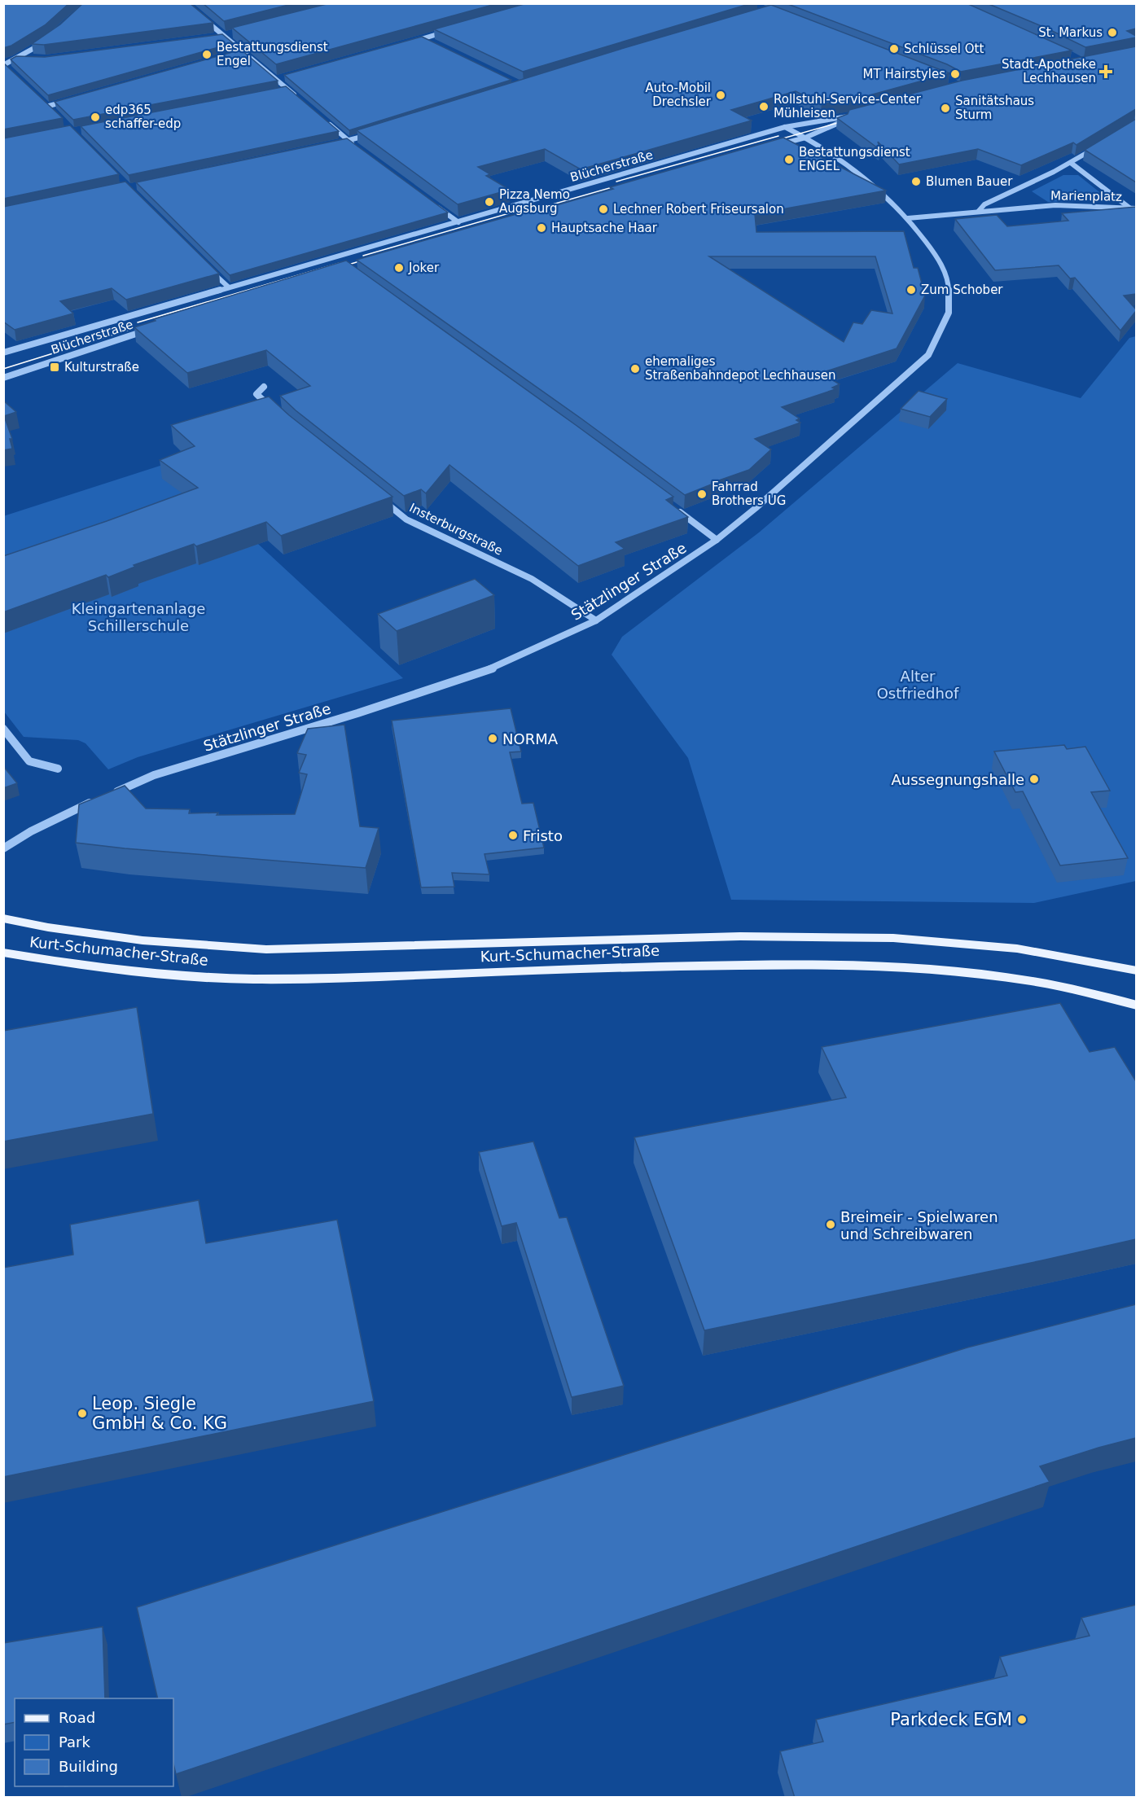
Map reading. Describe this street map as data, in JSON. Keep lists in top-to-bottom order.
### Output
{
  "streets": {
    "main road": ["Kurt-Schumacher-Straße"],
    "street": [
      "Blücherstraße",
      "Marienplatz",
      "Insterburgstraße",
      "Stätzlinger Straße"
    ]
  },
  "crossings": [
    ["Blücherstraße", "Stätzlinger Straße"],
    ["Marienplatz", "Stätzlinger Straße"],
    ["Insterburgstraße", "Stätzlinger Straße"]
  ],
  "parks": ["Kleingartenanlage Schillerschule", "Alter Ostfriedhof"],
  "places": {
    "other": [
      "St. Markus",
      "Schlüssel Ott",
      "Bestattungsdienst Engel",
      "MT Hairstyles",
      "Auto-Mobil Drechsler",
      "Rollstuhl-Service-Center Mühleisen",
      "Sanitätshaus Sturm",
      "edp365 schaffer-edp",
      "Bestattungsdienst ENGEL",
      "Blumen Bauer",
      "Pizza Nemo Augsburg",
      "Lechner Robert Friseursalon",
      "Hauptsache Haar",
      "Joker",
      "Zum Schober",
      "ehemaliges Straßenbahndepot Lechhausen",
      "Fahrrad Brothers UG",
      "NORMA",
      "Aussegnungshalle",
      "Fristo",
      "Breimeir - Spielwaren und Schreibwaren",
      "Leop. Siegle GmbH & Co. KG",
      "Parkdeck EGM"
    ],
    "health": ["Stadt-Apotheke Lechhausen"],
    "transit": ["Kulturstraße"]
  },
  "legend": ["Road", "Park", "Building"]
}
